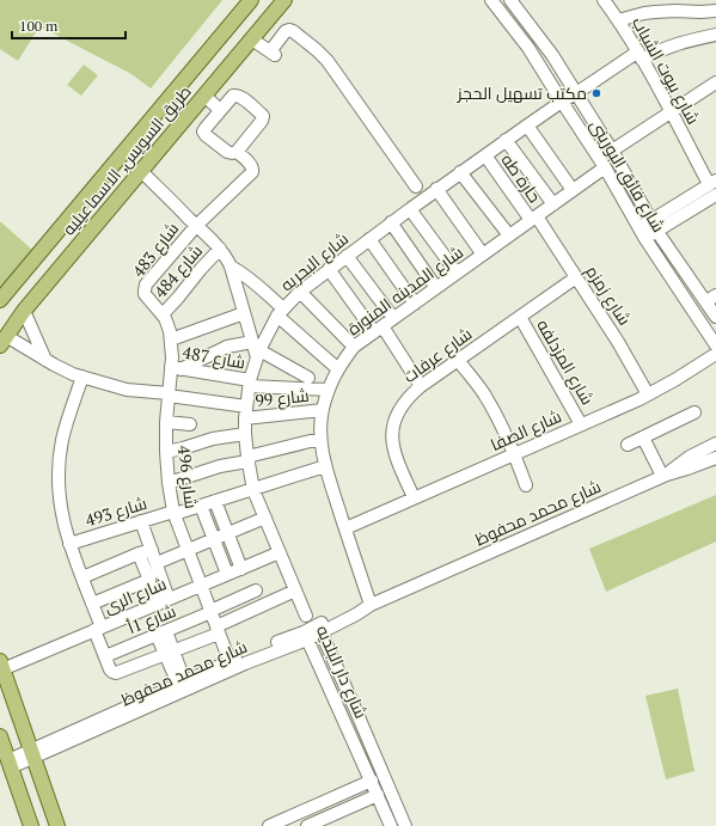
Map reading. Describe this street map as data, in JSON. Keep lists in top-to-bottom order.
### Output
{
  "streets": {
    "main road": ["طريق السويس, الاسماعيليه"],
    "street": [
      "شارع بيوت الشباب",
      "شارع فائق البورينى",
      "حارة طه",
      "شارع 483",
      "شارع البحريه",
      "شارع 484",
      "شارع المدينه المنورة",
      "شارع زمزم",
      "شارع عرفات",
      "شارع 487",
      "شارع المزدلفه",
      "شارع 99",
      "شارع الصفا",
      "شارع 496",
      "شارع 493",
      "شارع محمد محفوظ",
      "شارع الرى",
      "شارع 1أ",
      "شارع دار البلديه"
    ]
  },
  "crossings": [
    ["شارع بيوت الشباب", "شارع البحريه"],
    ["طريق السويس, الاسماعيليه", "شارع 99"],
    ["شارع فائق البورينى", "شارع البحريه"],
    ["شارع فائق البورينى", "شارع المدينه المنورة"],
    ["حارة طه", "شارع البحريه"],
    ["حارة طه", "شارع المدينه المنورة"],
    ["حارة طه", "شارع زمزم"],
    ["شارع 483", "شارع 496"],
    ["شارع البحريه", "شارع 487"],
    ["شارع البحريه", "شارع 99"],
    ["شارع البحريه", "شارع 493"],
    ["شارع البحريه", "شارع الرى"],
    ["شارع البحريه", "شارع دار البلديه"],
    ["شارع 484", "شارع 496"],
    ["شارع المدينه المنورة", "شارع زمزم"],
    ["شارع المدينه المنورة", "شارع 487"],
    ["شارع المدينه المنورة", "شارع 99"],
    ["شارع المدينه المنورة", "شارع الصفا"],
    ["شارع المدينه المنورة", "شارع 493"],
    ["شارع المدينه المنورة", "شارع محمد محفوظ"],
    ["شارع زمزم", "شارع عرفات"],
    ["شارع زمزم", "شارع الصفا"],
    ["شارع عرفات", "شارع المزدلفه"],
    ["شارع عرفات", "شارع الصفا"],
    ["شارع 487", "شارع 496"],
    ["شارع المزدلفه", "شارع الصفا"],
    ["شارع 99", "شارع 496"],
    ["شارع 496", "شارع 493"],
    ["شارع 496", "شارع محمد محفوظ"],
    ["شارع 496", "شارع الرى"],
    ["شارع 496", "شارع 1أ"],
    ["شارع محمد محفوظ", "شارع دار البلديه"]
  ],
  "places": ["مكتب تسهيل الحجز"],
  "scale_bar": "100 m"
}
